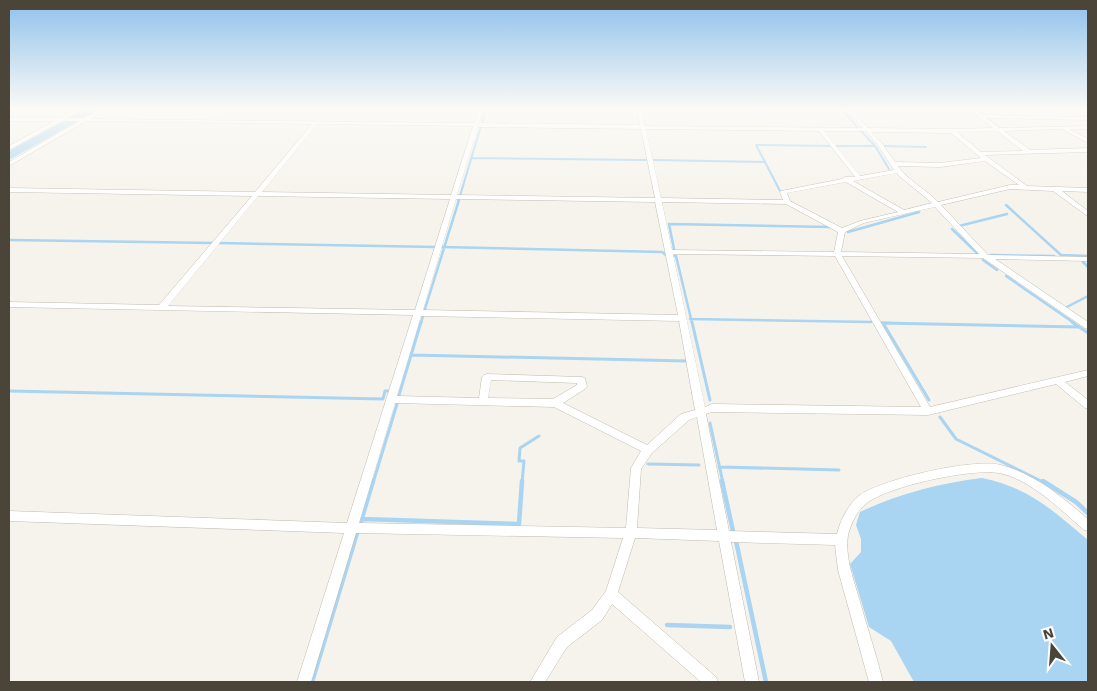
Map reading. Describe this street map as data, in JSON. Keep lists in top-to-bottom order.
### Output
{
  "north": "top"
}
